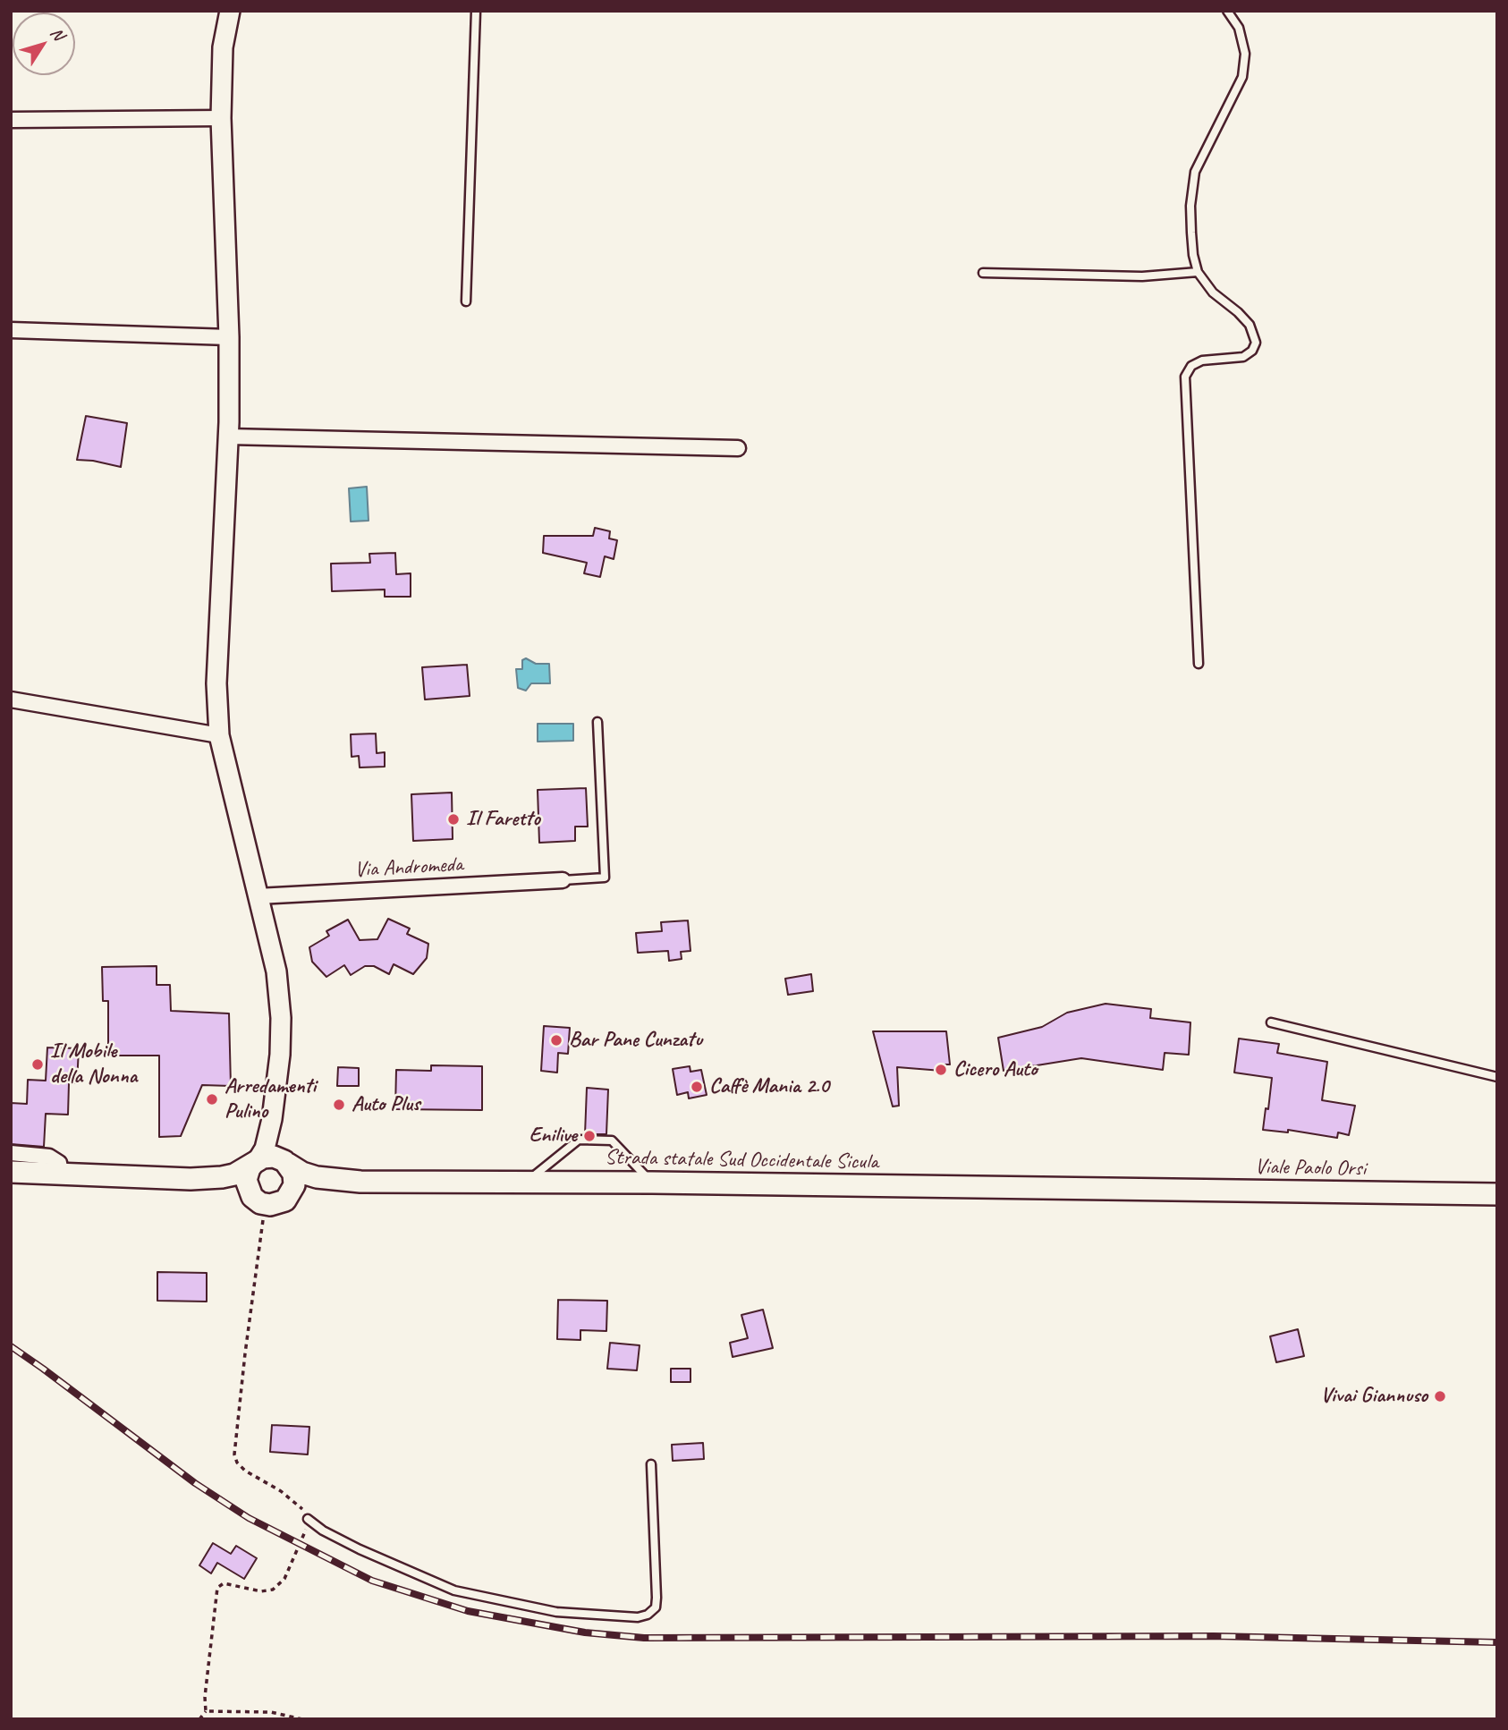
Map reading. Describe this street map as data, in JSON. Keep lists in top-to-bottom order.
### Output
{
  "streets": {
    "main road": ["Strada statale Sud Occidentale Sicula", "Viale Paolo Orsi"],
    "street": ["Via Andromeda"]
  },
  "crossings": [
    ["Strada statale Sud Occidentale Sicula", "Viale Paolo Orsi"]
  ],
  "places": [
    "Il Faretto",
    "Bar Pane Cunzatu",
    "Il Mobile della Nonna",
    "Cicero Auto",
    "Caffè Mania 2.0",
    "Arredamenti Pulino",
    "Auto Plus",
    "Enilive",
    "Vivai Giannuso"
  ],
  "north": "top right"
}
